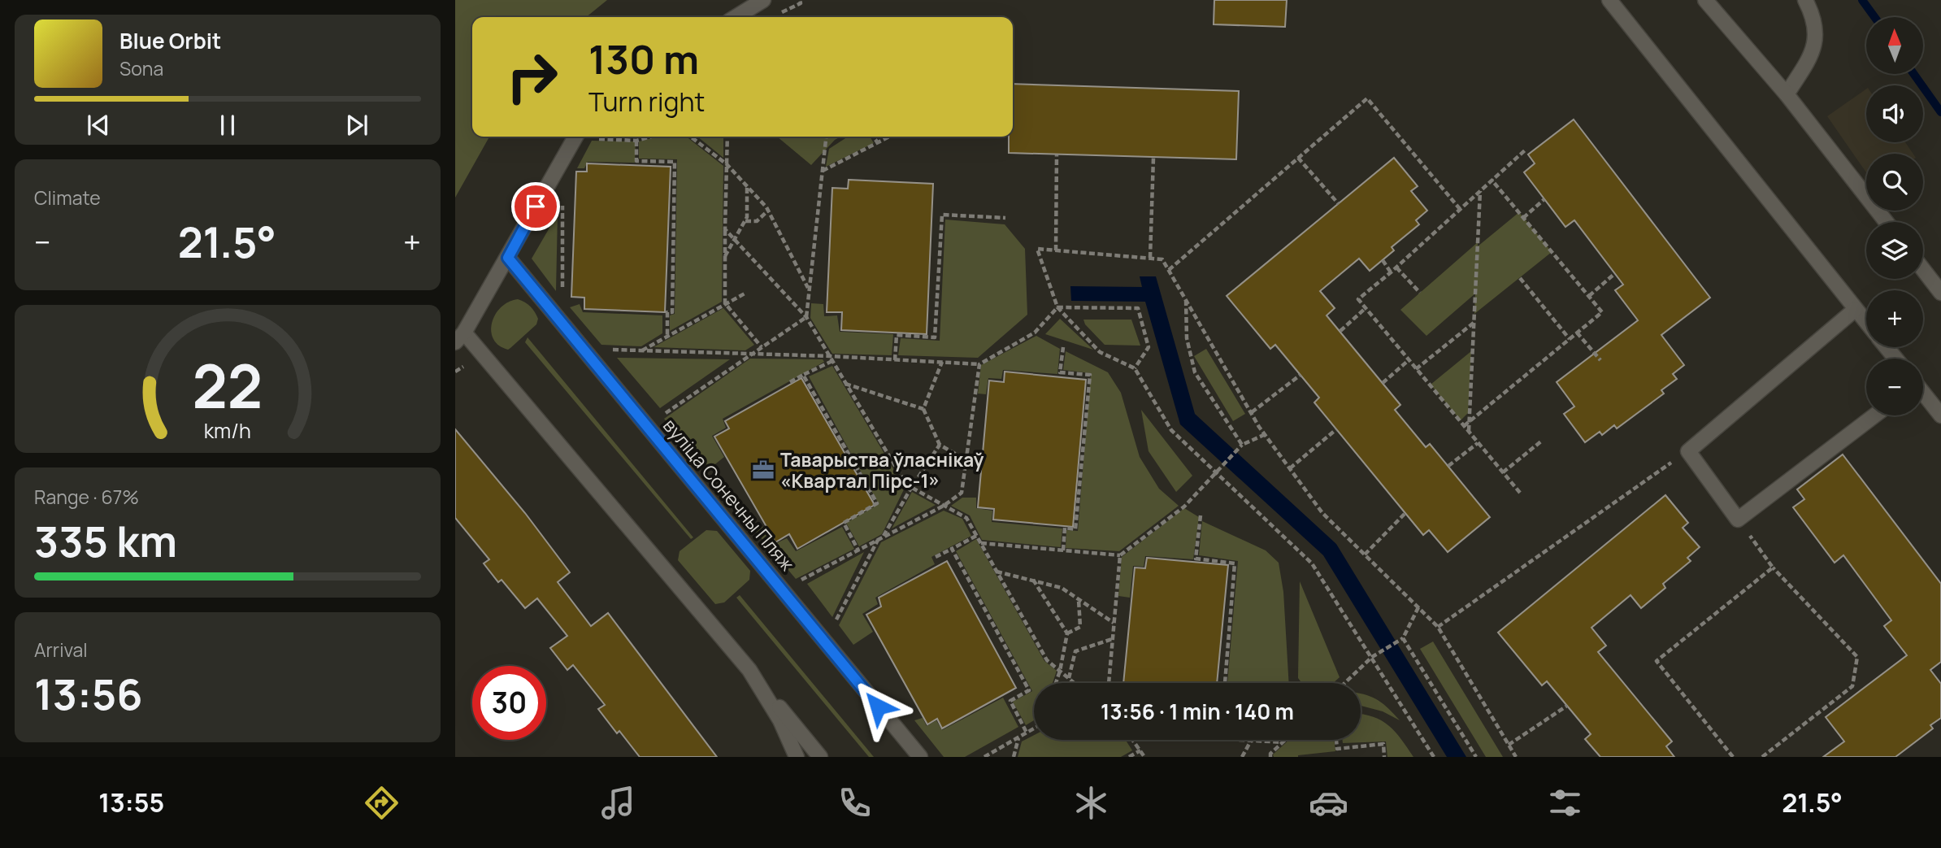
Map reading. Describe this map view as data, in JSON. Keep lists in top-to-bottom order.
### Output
{
  "streets": {
    "street": ["вуліца Сонечны Пляж"]
  },
  "places": {
    "office": ["Таварыства ўласнікаў «Квартал Пірс-1»"]
  },
  "north": "top",
  "page": {
    "map_buttons": ["+", "−"],
    "turn": ["130 m", "Turn right"],
    "song": ["Blue Orbit", "Sona"],
    "tile": [
      "Climate",
      ["Range · 67%", "335 km"],
      ["Arrival", "13:56"]
    ],
    "heat": ["−", "21.5°", "+"],
    "limit": "30",
    "trip": "13:56 · 1 min · 140 m",
    "tabs": ["13:55", "21.5°"],
    "gauge": ["22", "km/h"]
  }
}
